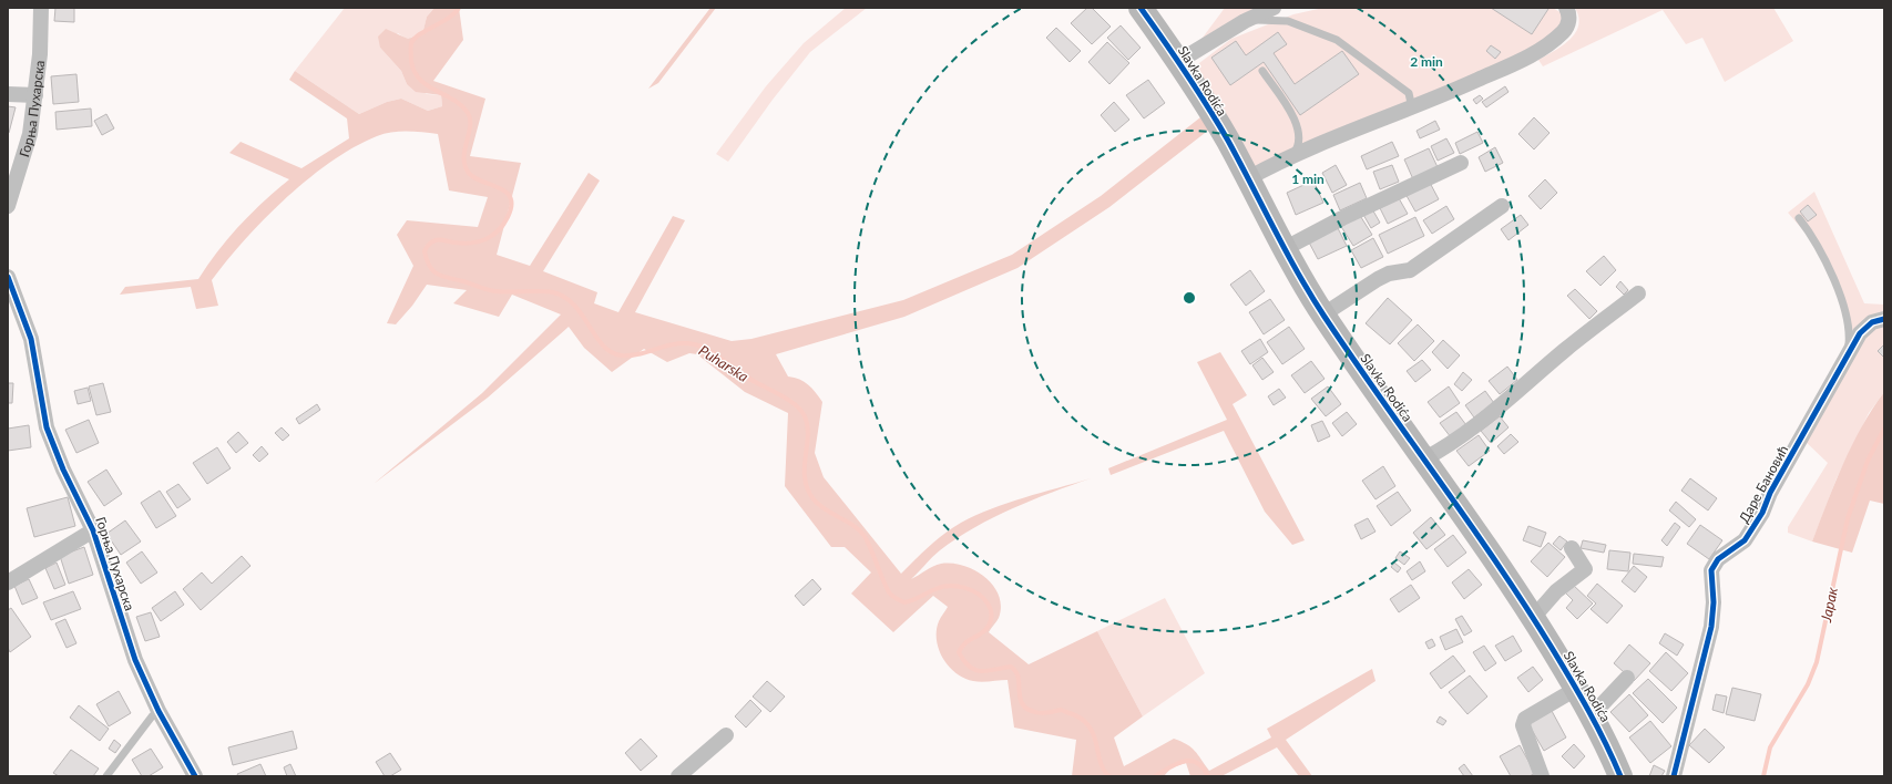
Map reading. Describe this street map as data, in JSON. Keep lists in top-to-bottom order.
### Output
{
  "streets": {
    "main road": ["Slavka Rodića"],
    "street": ["Горња Пухарска", "Даре Бановић"]
  },
  "water": ["Puharska", "Јарак"],
  "rings": ["2 min", "1 min"]
}
